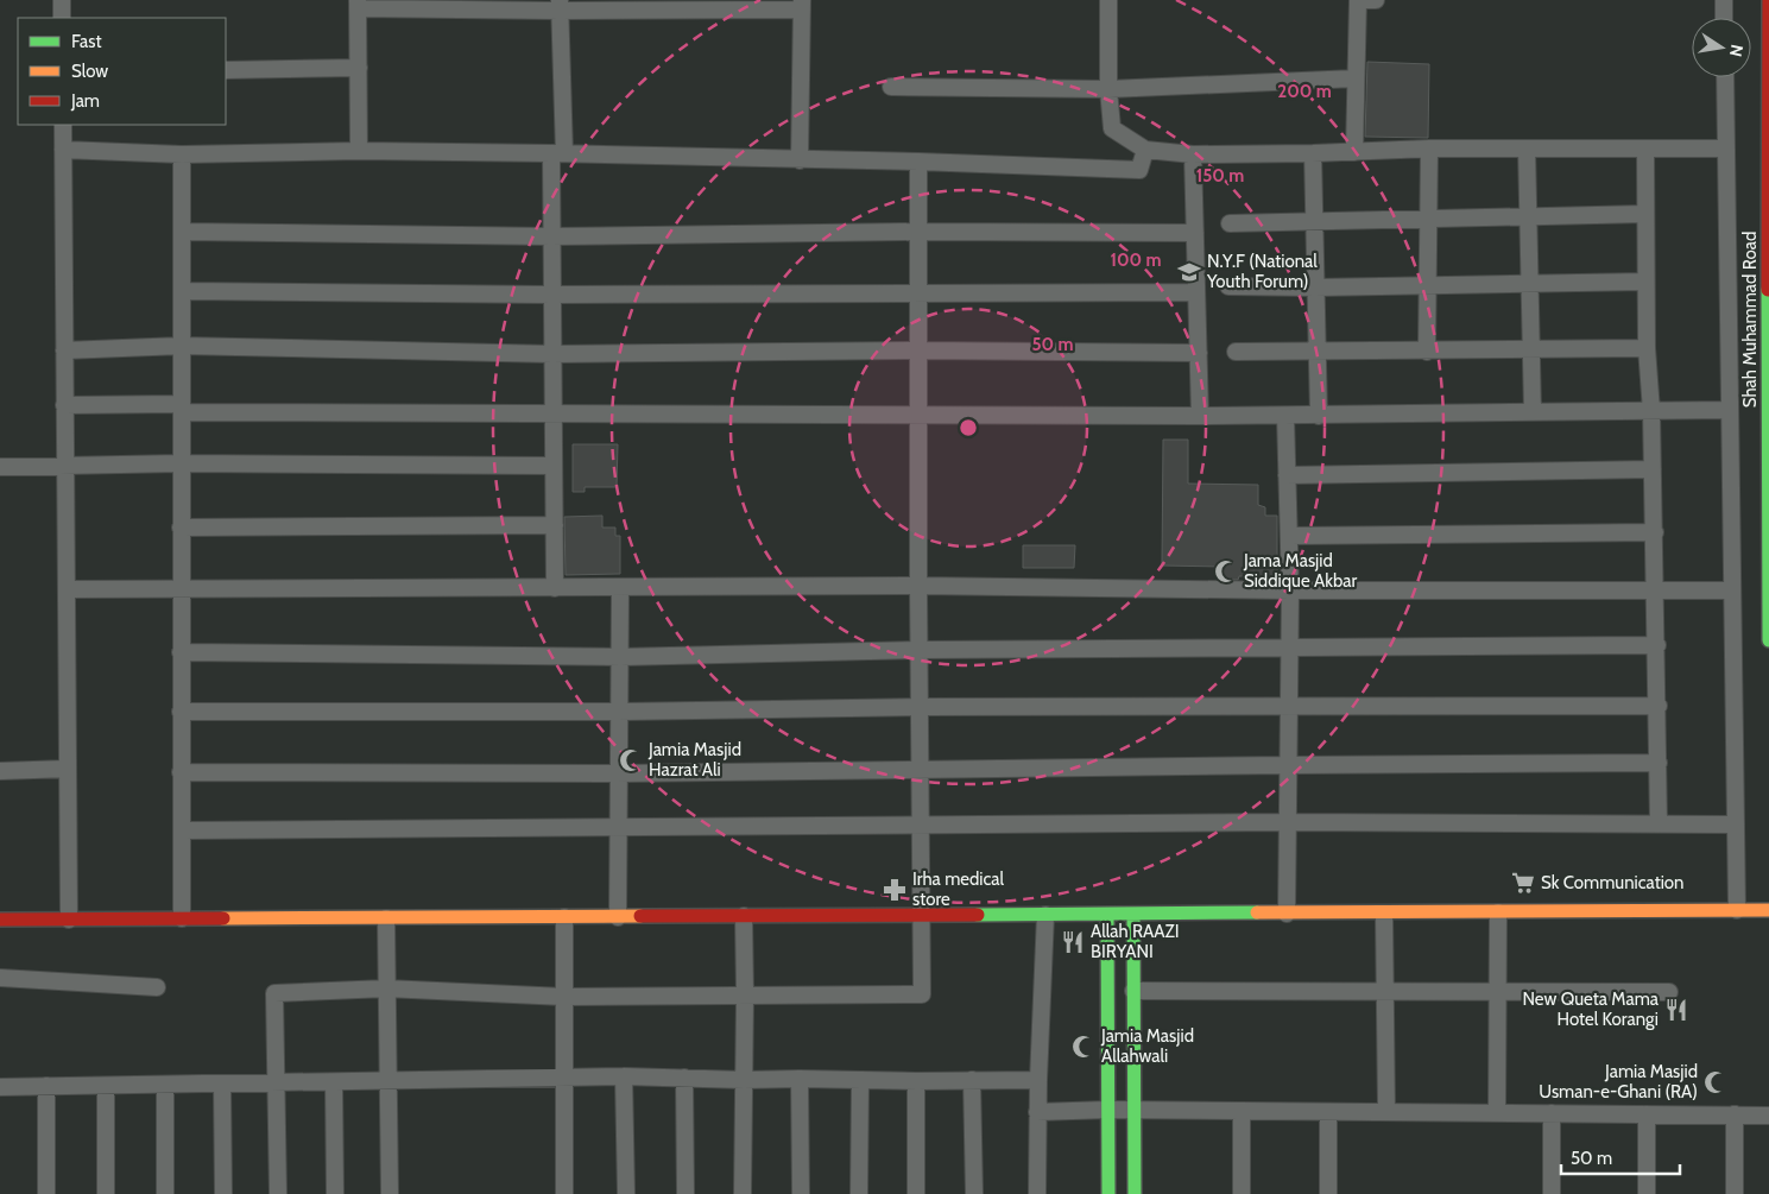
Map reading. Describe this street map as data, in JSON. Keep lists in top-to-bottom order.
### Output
{
  "streets": {
    "street": ["Shah Muhammad Road"]
  },
  "places": {
    "school or university": ["N.Y.F (National Youth Forum)"],
    "mosque": [
      "Jama Masjid Siddique Akbar",
      "Jamia Masjid Hazrat Ali",
      "Jamia Masjid Allahwali",
      "Jamia Masjid Usman-e-Ghani (RA)"
    ],
    "supermarket": ["Sk Communication"],
    "pharmacy": ["Irha medical store"],
    "restaurant": ["Allah RAAZI BIRYANI", "New Queta Mama Hotel Korangi"]
  },
  "legend": ["Fast", "Slow", "Jam"],
  "scale_bar": "50 m",
  "north": "right",
  "rings": [
    "200 m",
    "150 m",
    "100 m",
    "50 m"
  ]
}
